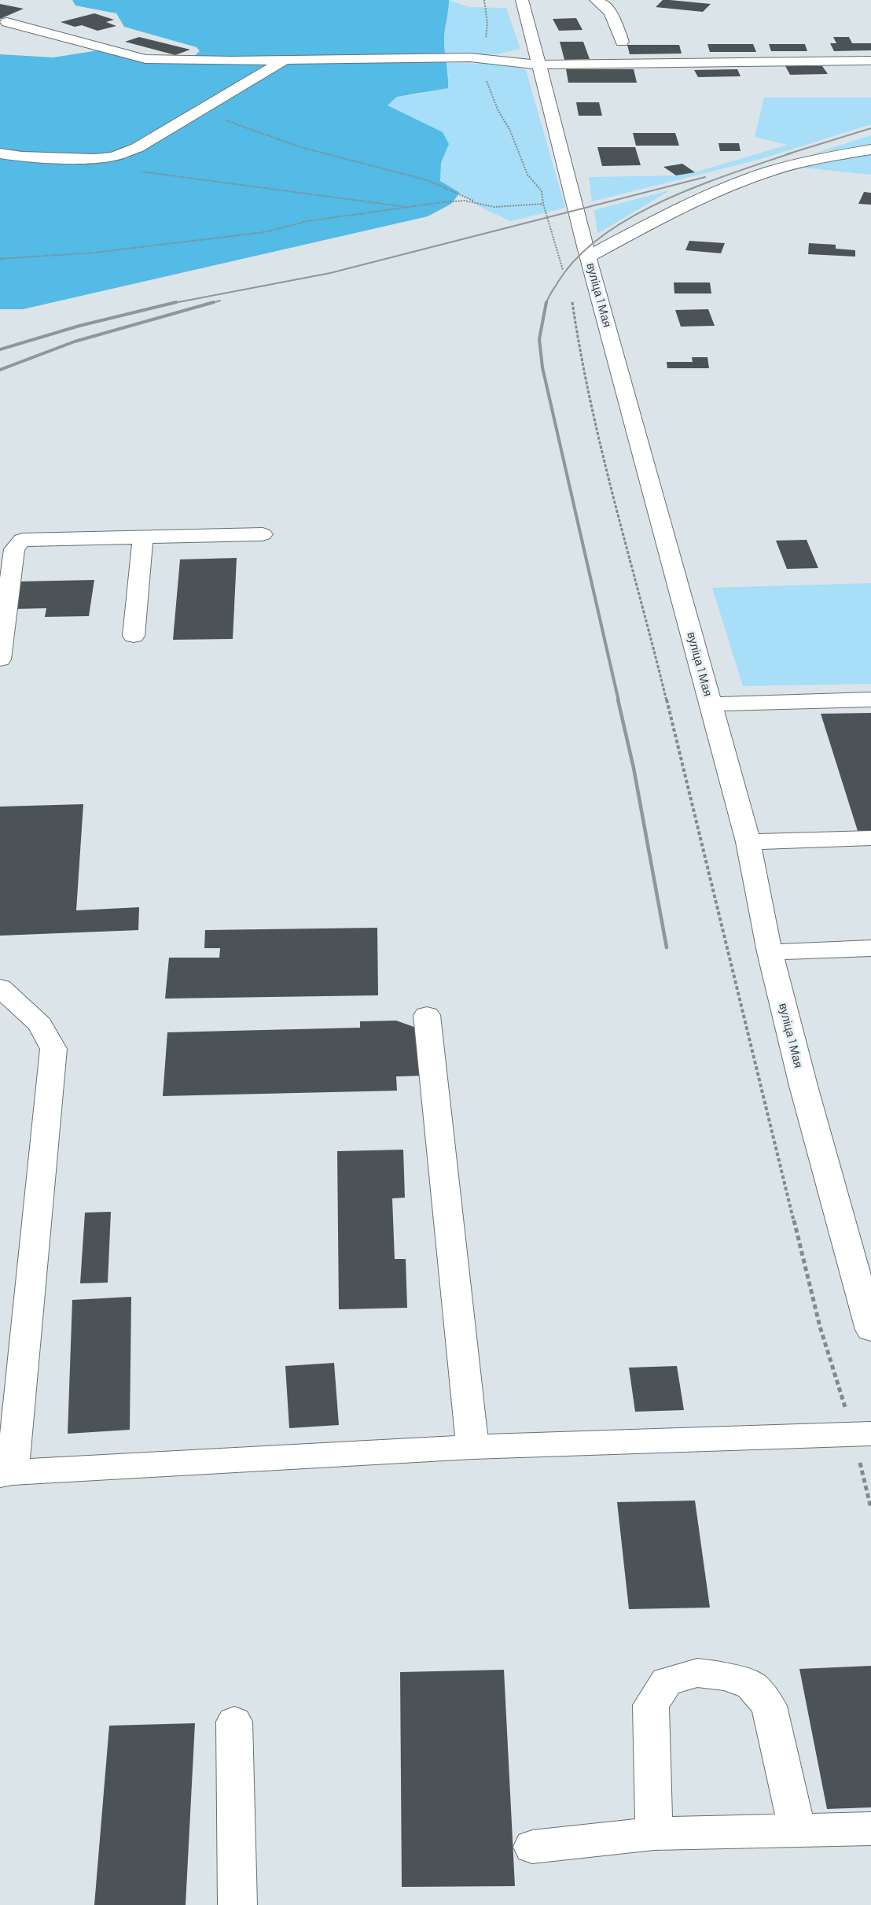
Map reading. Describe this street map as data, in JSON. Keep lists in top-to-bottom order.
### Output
{
  "streets": {
    "street": ["вуліца 1 Мая"]
  }
}
